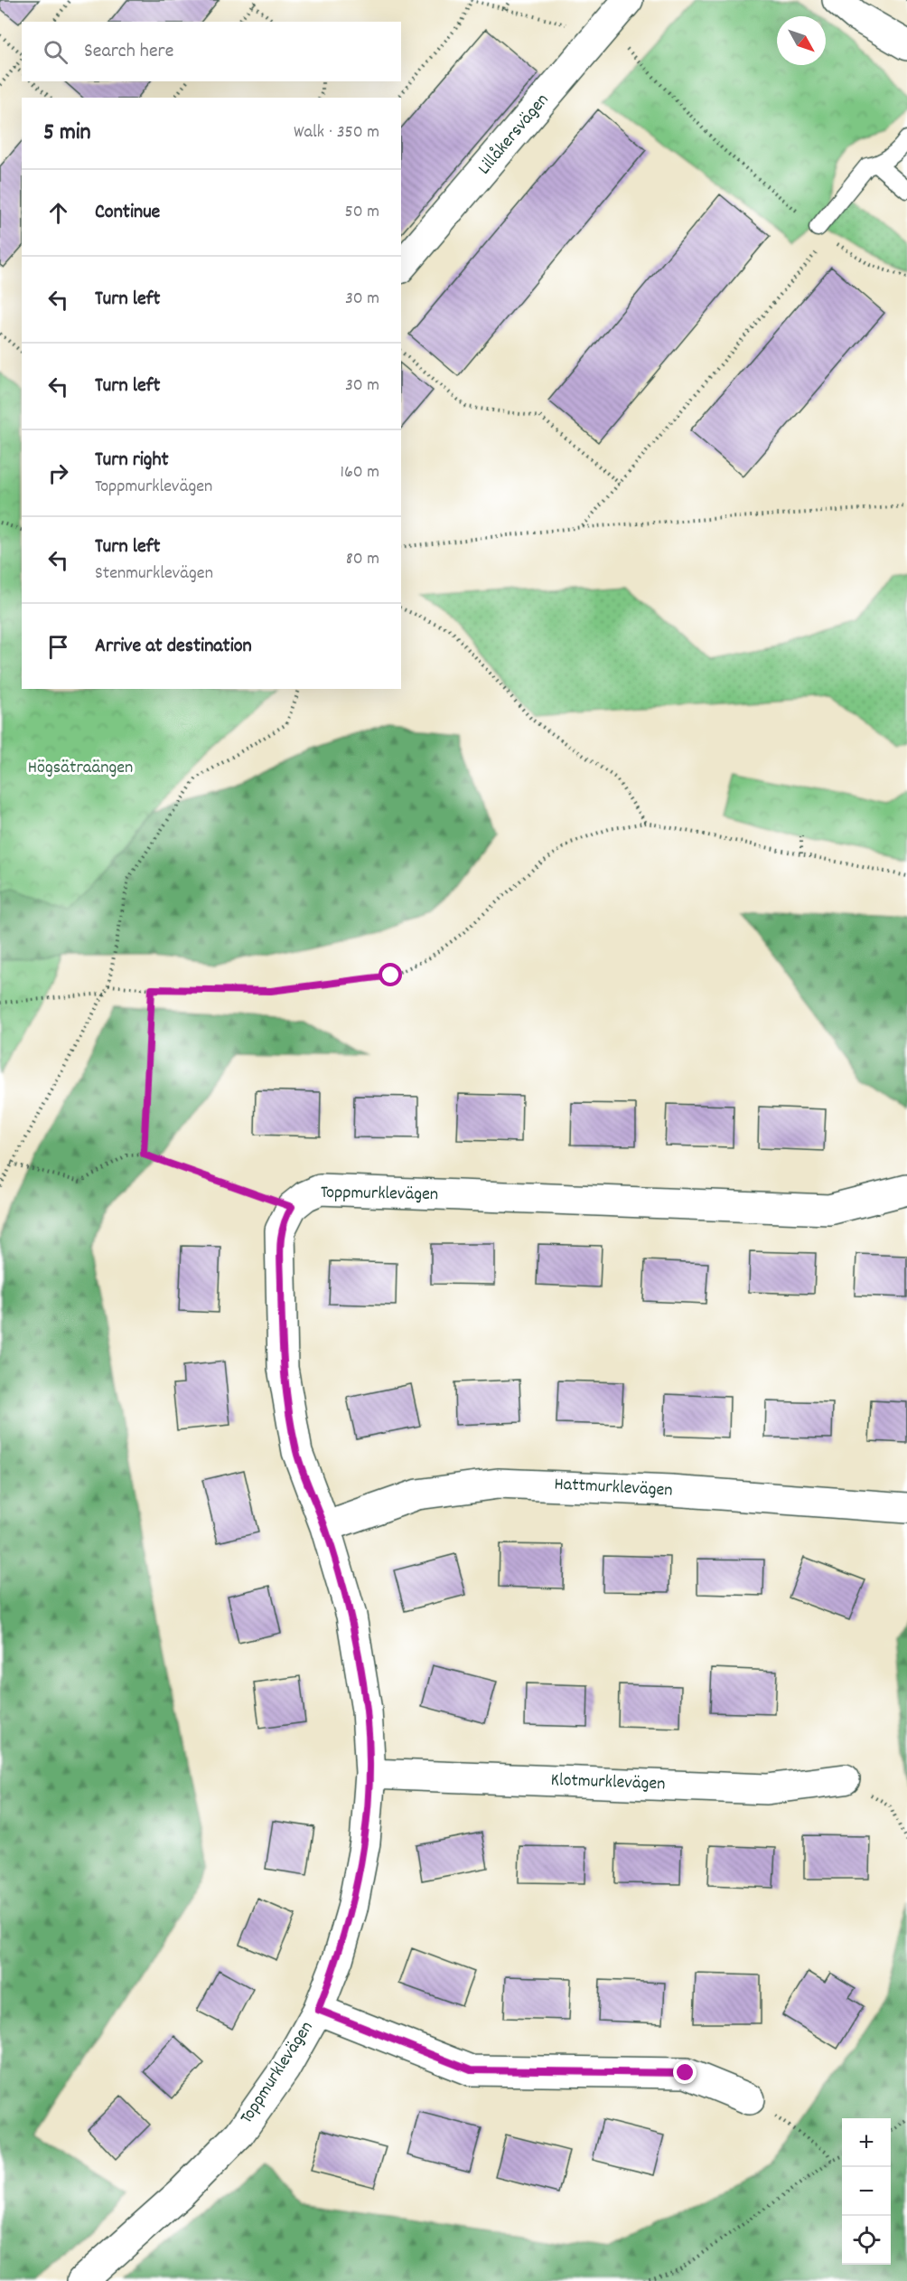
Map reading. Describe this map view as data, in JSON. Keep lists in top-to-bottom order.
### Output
{
  "streets": {
    "street": [
      "Lillåkersvägen",
      "Toppmurklevägen",
      "Hattmurklevägen",
      "Klotmurklevägen"
    ]
  },
  "crossings": [
    ["Toppmurklevägen", "Hattmurklevägen"],
    ["Toppmurklevägen", "Klotmurklevägen"]
  ],
  "parks": ["Högsätraängen"],
  "north": "bottom right",
  "page": {
    "search": "Search here",
    "heading": ["5 min", "Walk · 350 m"],
    "list": [
      ["Continue", "50 m"],
      ["Turn left", "30 m"],
      ["Turn left", "30 m"],
      ["Turn right", "Toppmurklevägen", "160 m"],
      ["Turn left", "Stenmurklevägen", "80 m"],
      "Arrive at destination"
    ],
    "map_buttons": ["+", "−"]
  }
}
